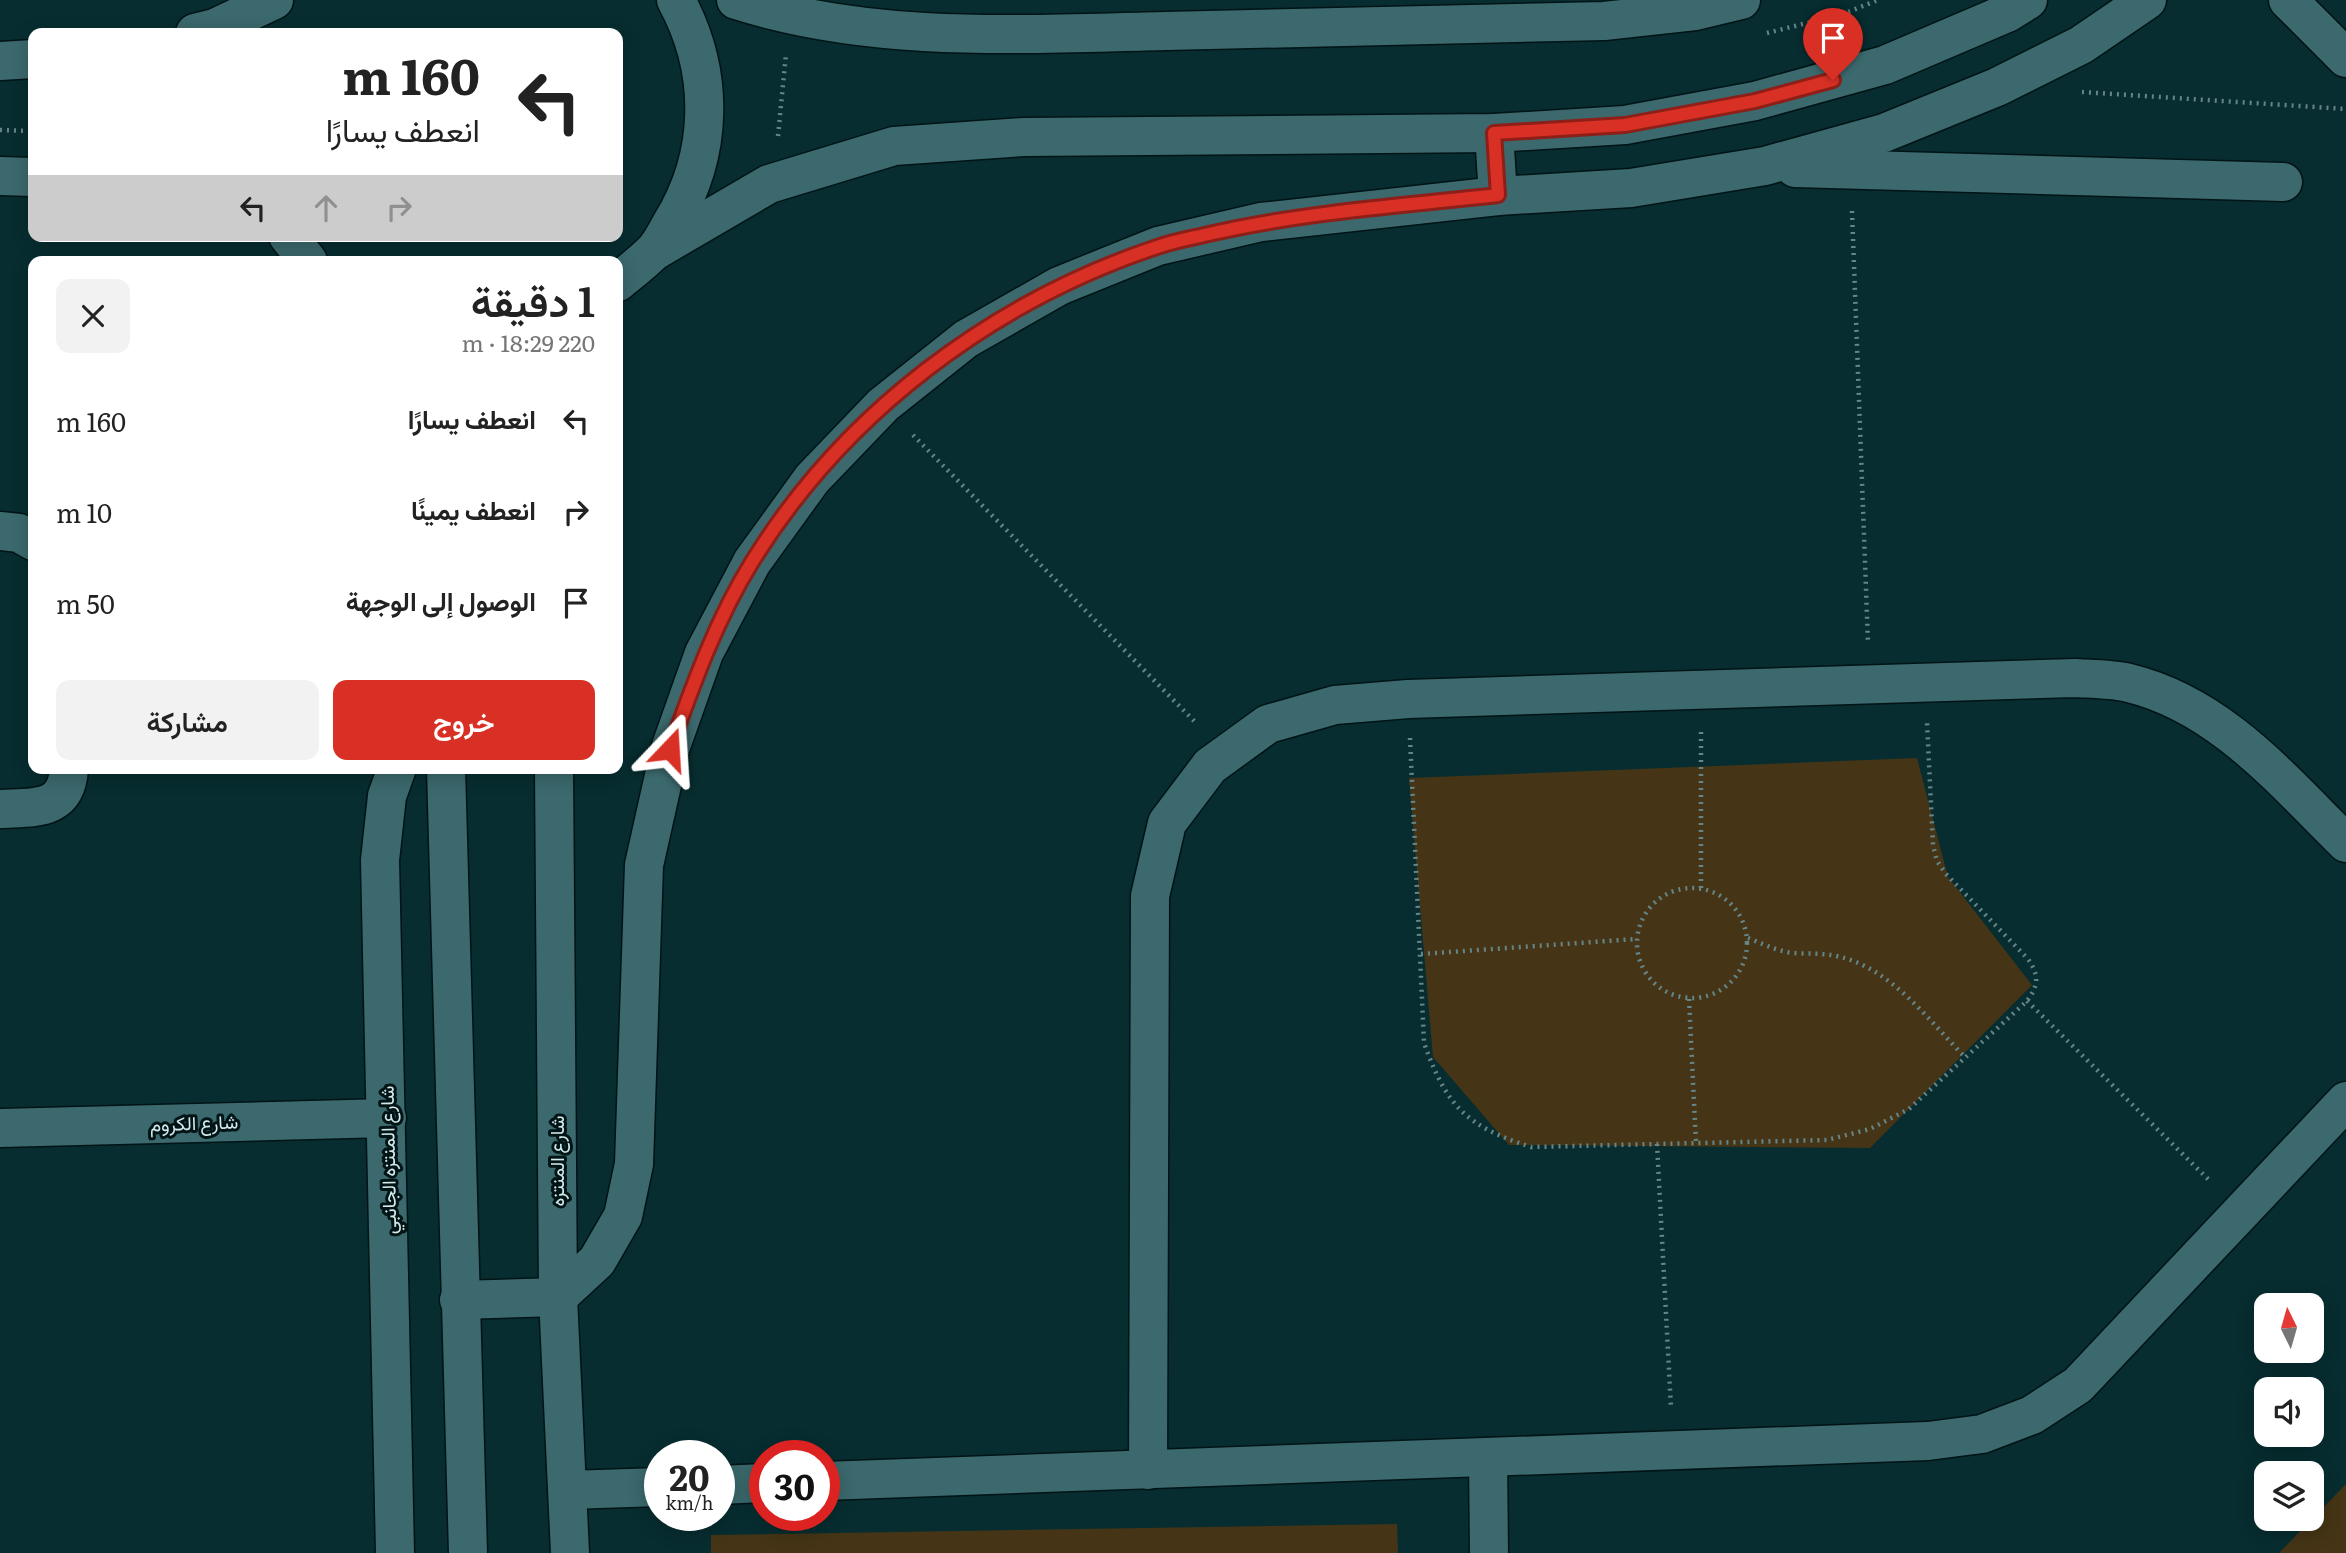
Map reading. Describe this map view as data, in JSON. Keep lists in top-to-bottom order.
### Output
{
  "streets": {
    "street": ["شارع الكروم", "شارع المنتزه الجانبي", "شارع المنتزه"]
  },
  "crossings": [
    ["شارع الكروم", "شارع المنتزه الجانبي"]
  ],
  "north": "top",
  "page": {
    "turn": ["160 m", "انعطف يسارًا"],
    "heading": ["1 دقيقة", "220 m · 18:29"],
    "list": [
      {
        "name": "انعطف يسارًا",
        "value": "160 m"
      },
      {
        "name": "انعطف يمينًا",
        "value": "10 m"
      },
      {
        "name": "الوصول إلى الوجهة",
        "value": "50 m"
      }
    ],
    "buttons": ["خروج", "مشاركة"],
    "speed": "20 km/h",
    "limit": "30"
  }
}
